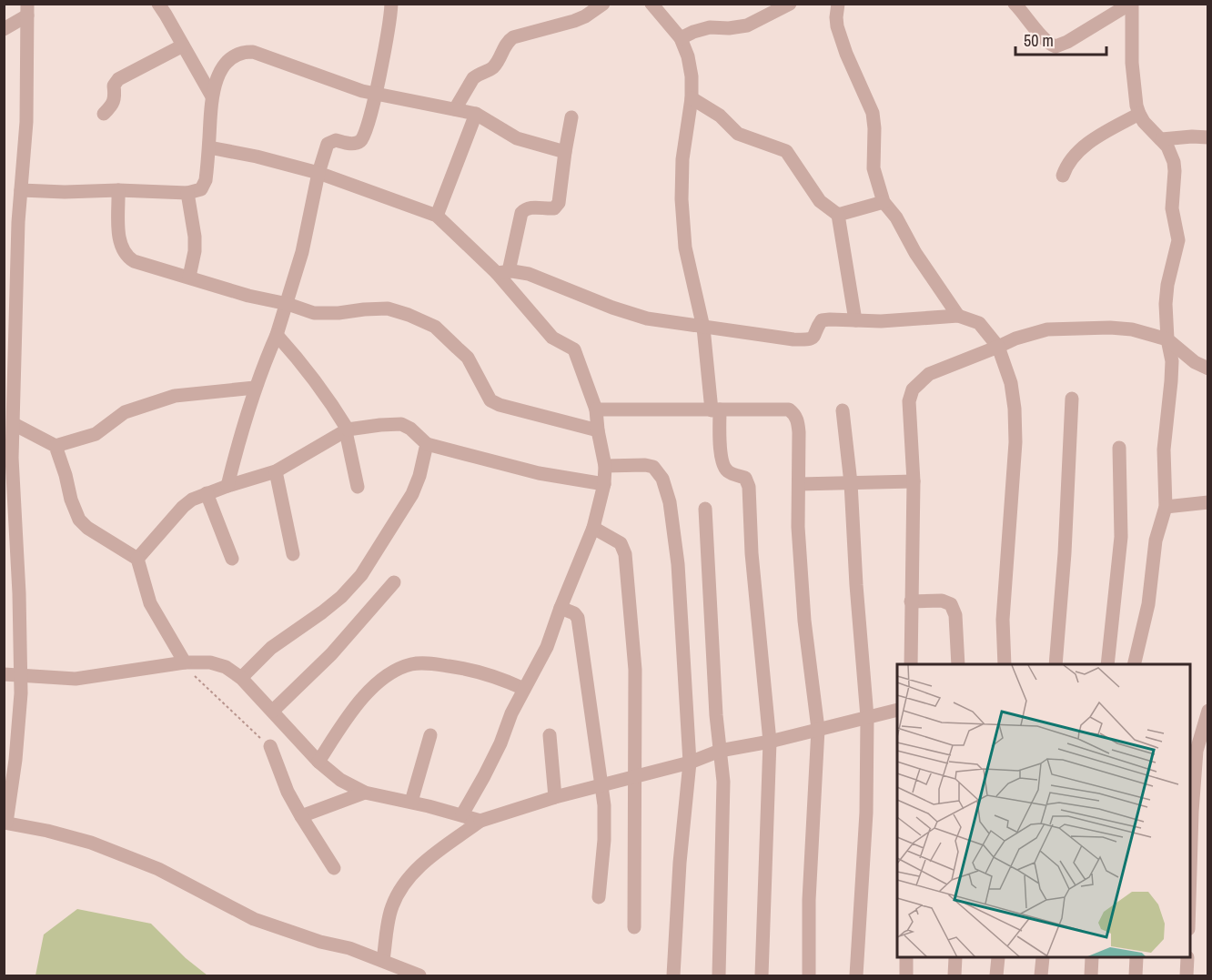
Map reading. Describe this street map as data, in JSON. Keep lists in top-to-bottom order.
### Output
{
  "scale_bar": "50 m"
}
